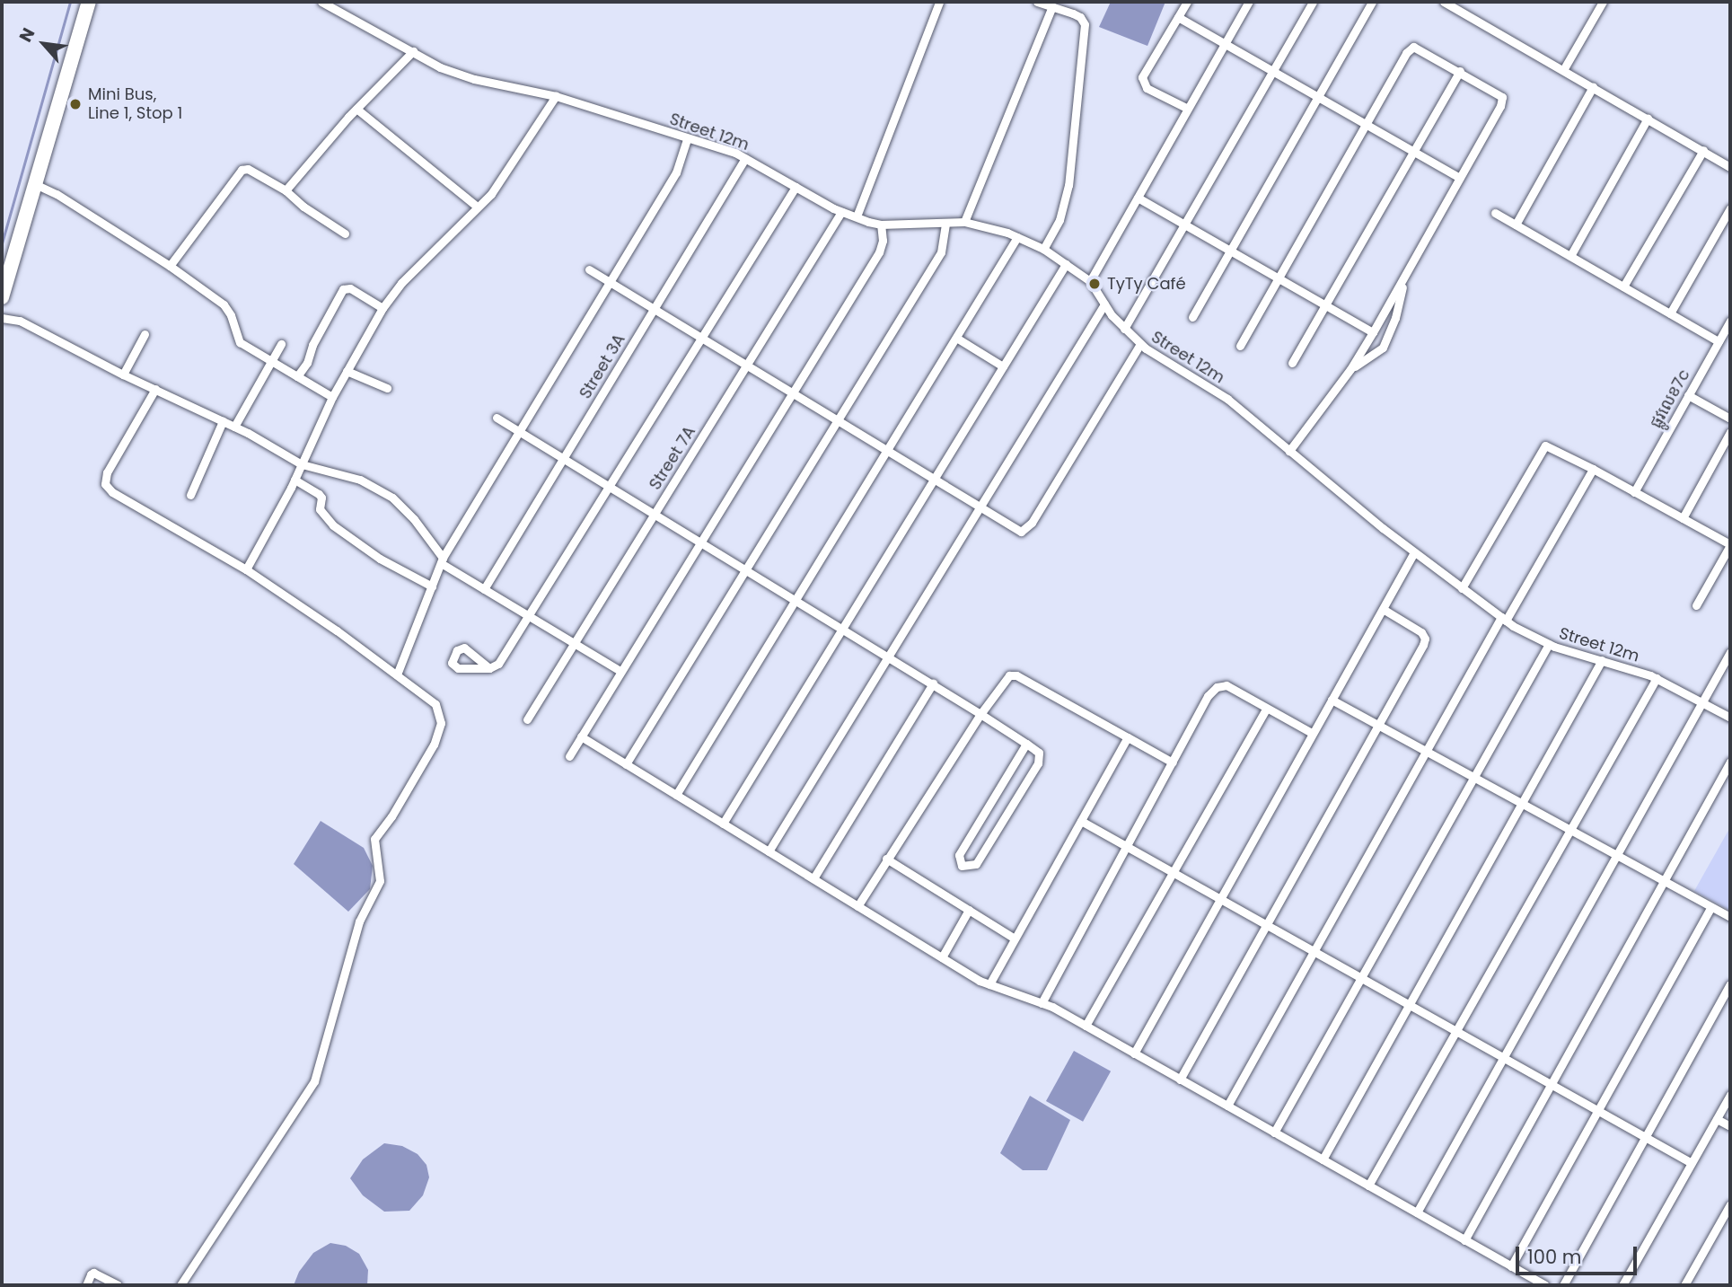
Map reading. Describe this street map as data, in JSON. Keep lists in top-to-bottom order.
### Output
{
  "streets": {
    "street": [
      "Street 12m",
      "Street 3A",
      "ផ្លូវលេខ7c",
      "Street 7A"
    ]
  },
  "crossings": [
    ["Street 12m", "Street 3A"],
    ["Street 12m", "Street 7A"]
  ],
  "places": ["Mini Bus, Line 1, Stop 1", "TyTy Café"],
  "scale_bar": "100 m",
  "north": "top left"
}
